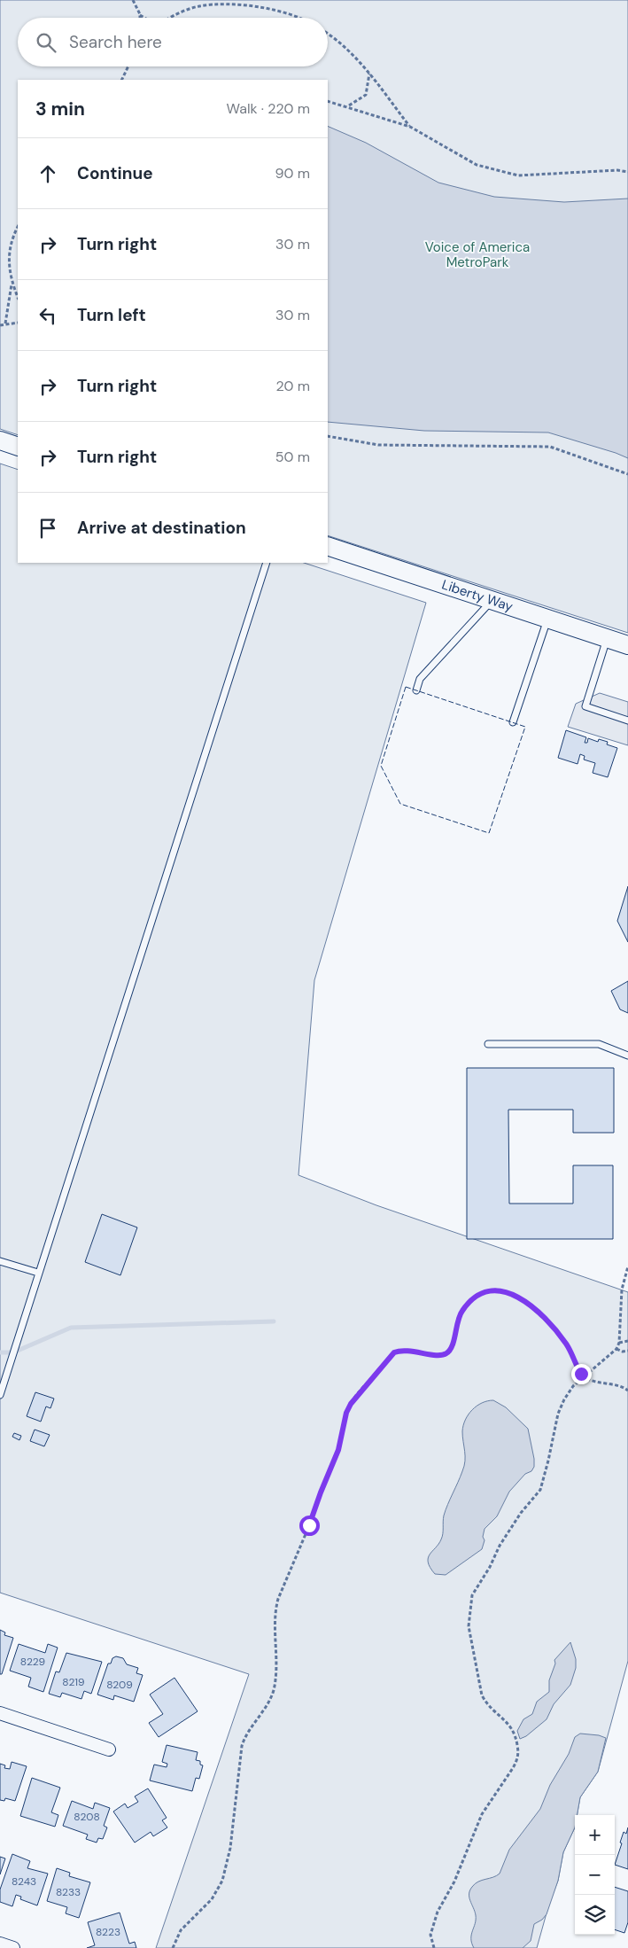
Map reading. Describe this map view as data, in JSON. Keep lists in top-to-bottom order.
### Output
{
  "streets": {
    "main road": ["Liberty Way"]
  },
  "parks": ["Voice of America MetroPark"],
  "house_numbers": [
    "8229",
    "8219",
    "8209",
    "8208",
    "8243",
    "8233",
    "8223"
  ],
  "page": {
    "search": "Search here",
    "heading": ["3 min", "Walk · 220 m"],
    "list": [
      ["Continue", "90 m"],
      ["Turn right", "30 m"],
      ["Turn left", "30 m"],
      ["Turn right", "20 m"],
      ["Turn right", "50 m"],
      "Arrive at destination"
    ],
    "map_buttons": ["+", "−"]
  }
}
